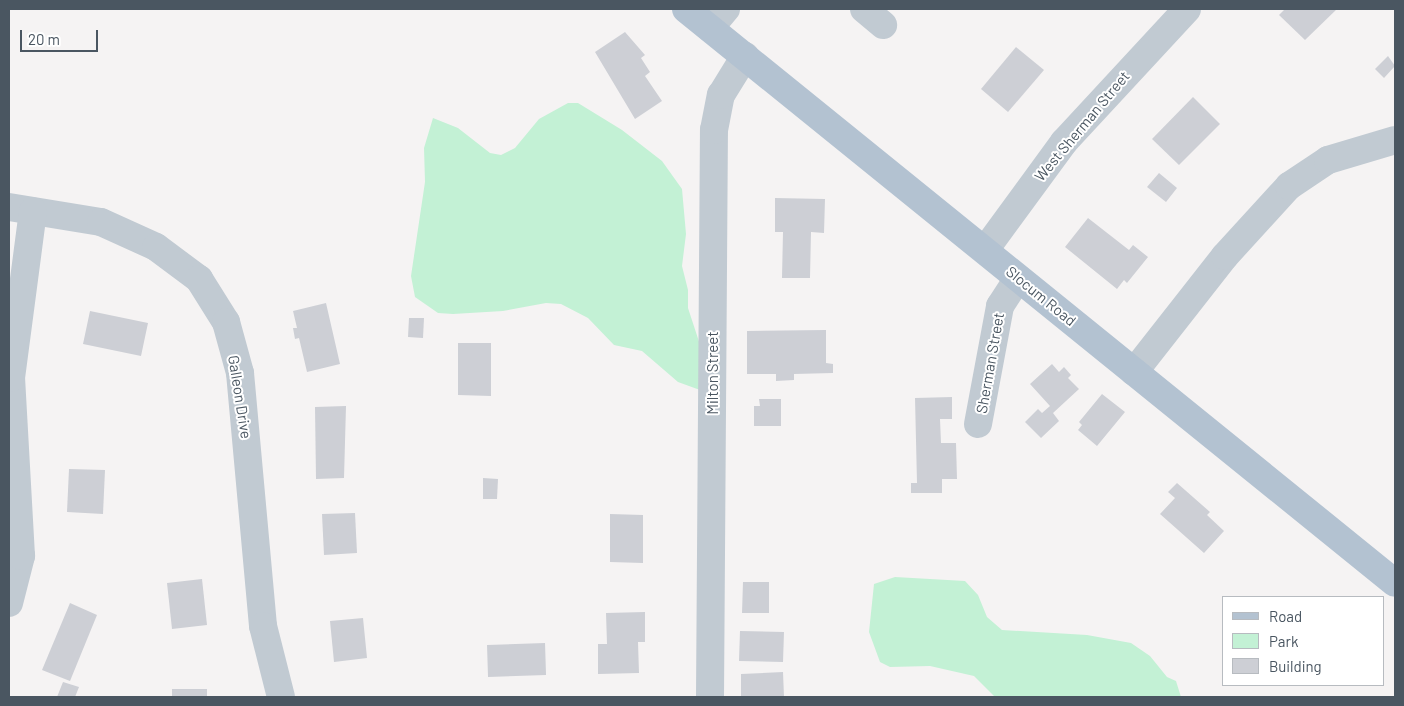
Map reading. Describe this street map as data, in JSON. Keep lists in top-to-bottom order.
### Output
{
  "streets": {
    "main road": ["Slocum Road"],
    "street": [
      "West Sherman Street",
      "Sherman Street",
      "Milton Street",
      "Galleon Drive"
    ]
  },
  "crossings": [
    ["West Sherman Street", "Slocum Road"],
    ["Slocum Road", "Sherman Street"],
    ["Slocum Road", "Milton Street"]
  ],
  "legend": ["Road", "Park", "Building"],
  "scale_bar": "20 m"
}
